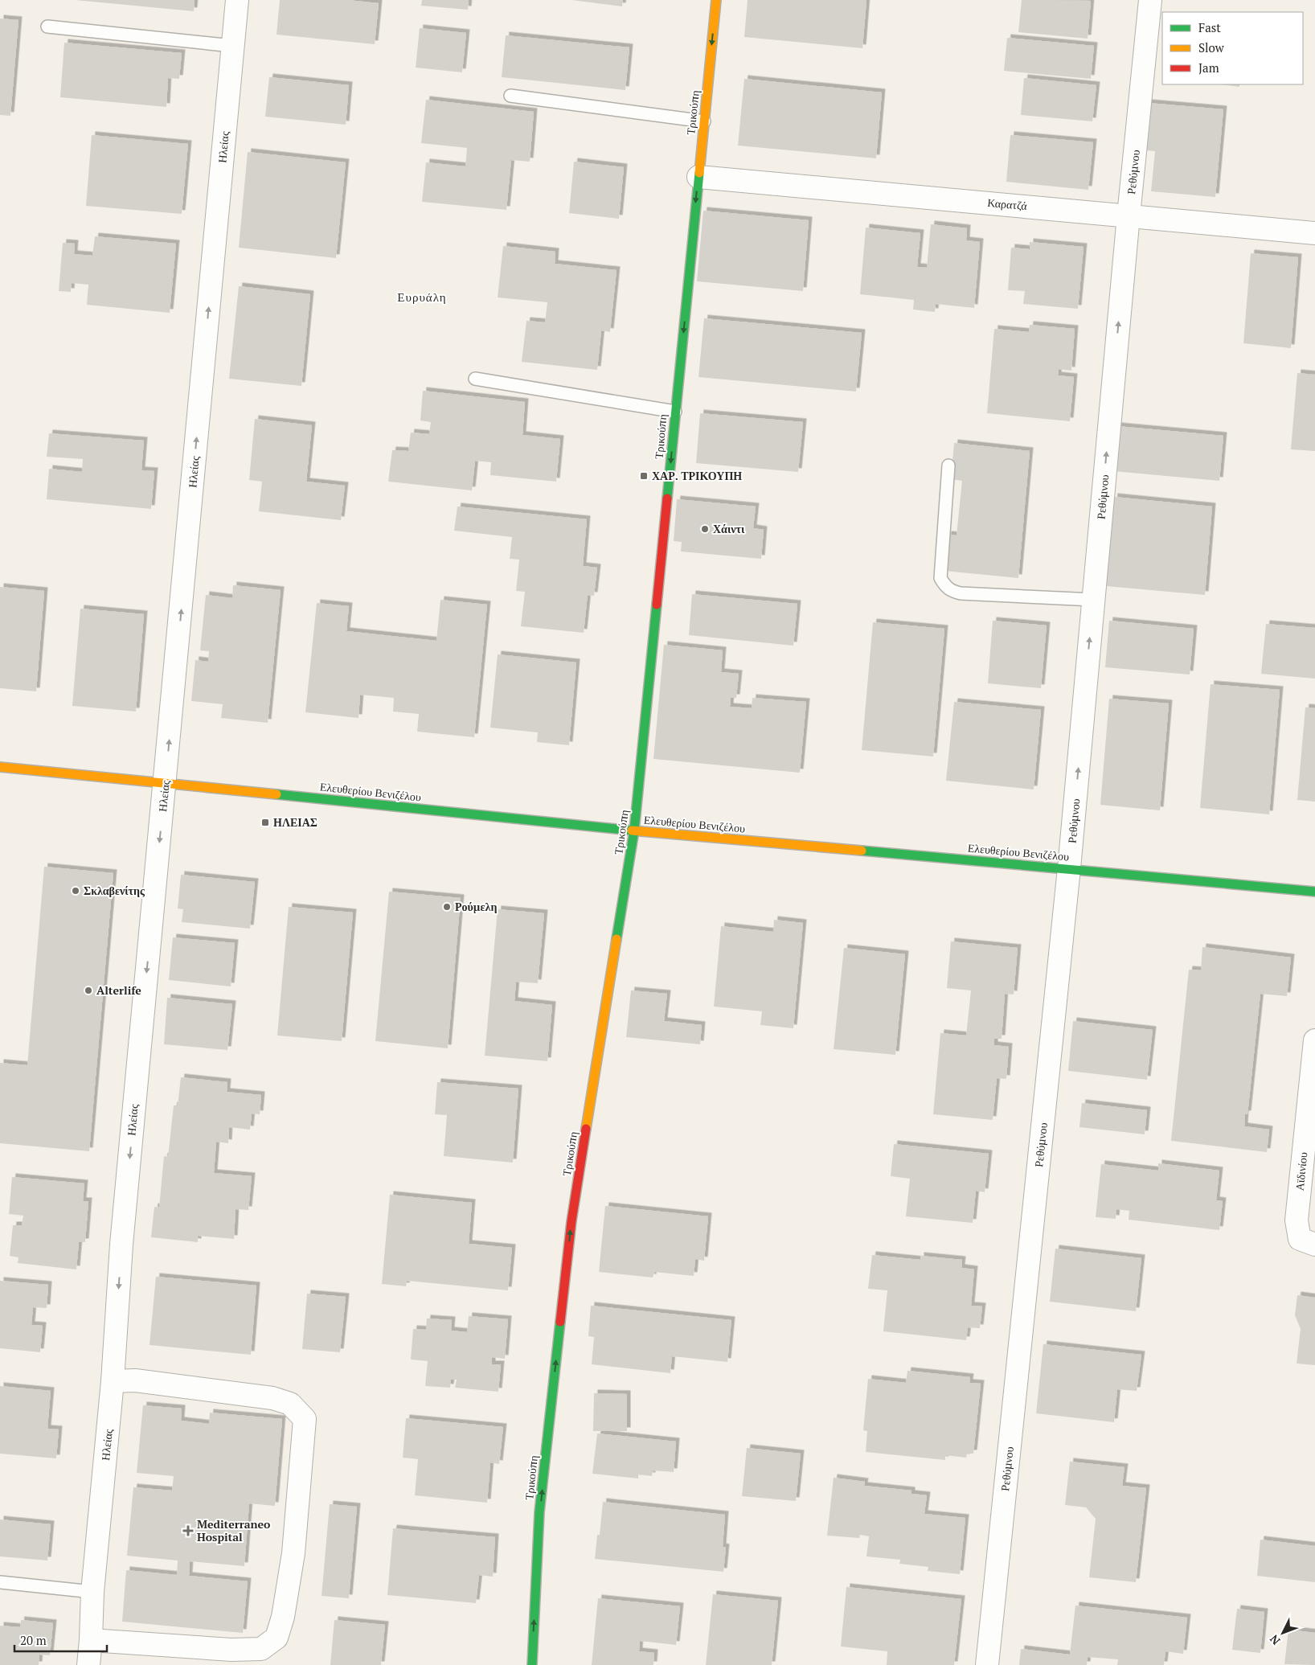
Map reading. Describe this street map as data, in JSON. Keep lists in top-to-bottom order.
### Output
{
  "streets": {
    "street": [
      "Τρικούπη",
      "Ηλείας",
      "Ρεθύμνου",
      "Καρατζά",
      "Ελευθερίου Βενιζέλου",
      "Αϊδινίου"
    ]
  },
  "crossings": [
    ["Τρικούπη", "Καρατζά"],
    ["Τρικούπη", "Ελευθερίου Βενιζέλου"],
    ["Ηλείας", "Ελευθερίου Βενιζέλου"],
    ["Ρεθύμνου", "Καρατζά"],
    ["Ρεθύμνου", "Ελευθερίου Βενιζέλου"]
  ],
  "one_way": ["Ρεθύμνου"],
  "districts": ["Ευρυάλη"],
  "places": {
    "transit": ["ΧΑΡ. ΤΡΙΚΟΥΠΗ", "ΗΛΕΙΑΣ"],
    "other": [
      "Χάιντι",
      "Σκλαβενίτης",
      "Ρούμελη",
      "Alterlife"
    ],
    "health": ["Mediterraneo Hospital"]
  },
  "legend": ["Fast", "Slow", "Jam"],
  "scale_bar": "20 m",
  "north": "bottom left"
}
